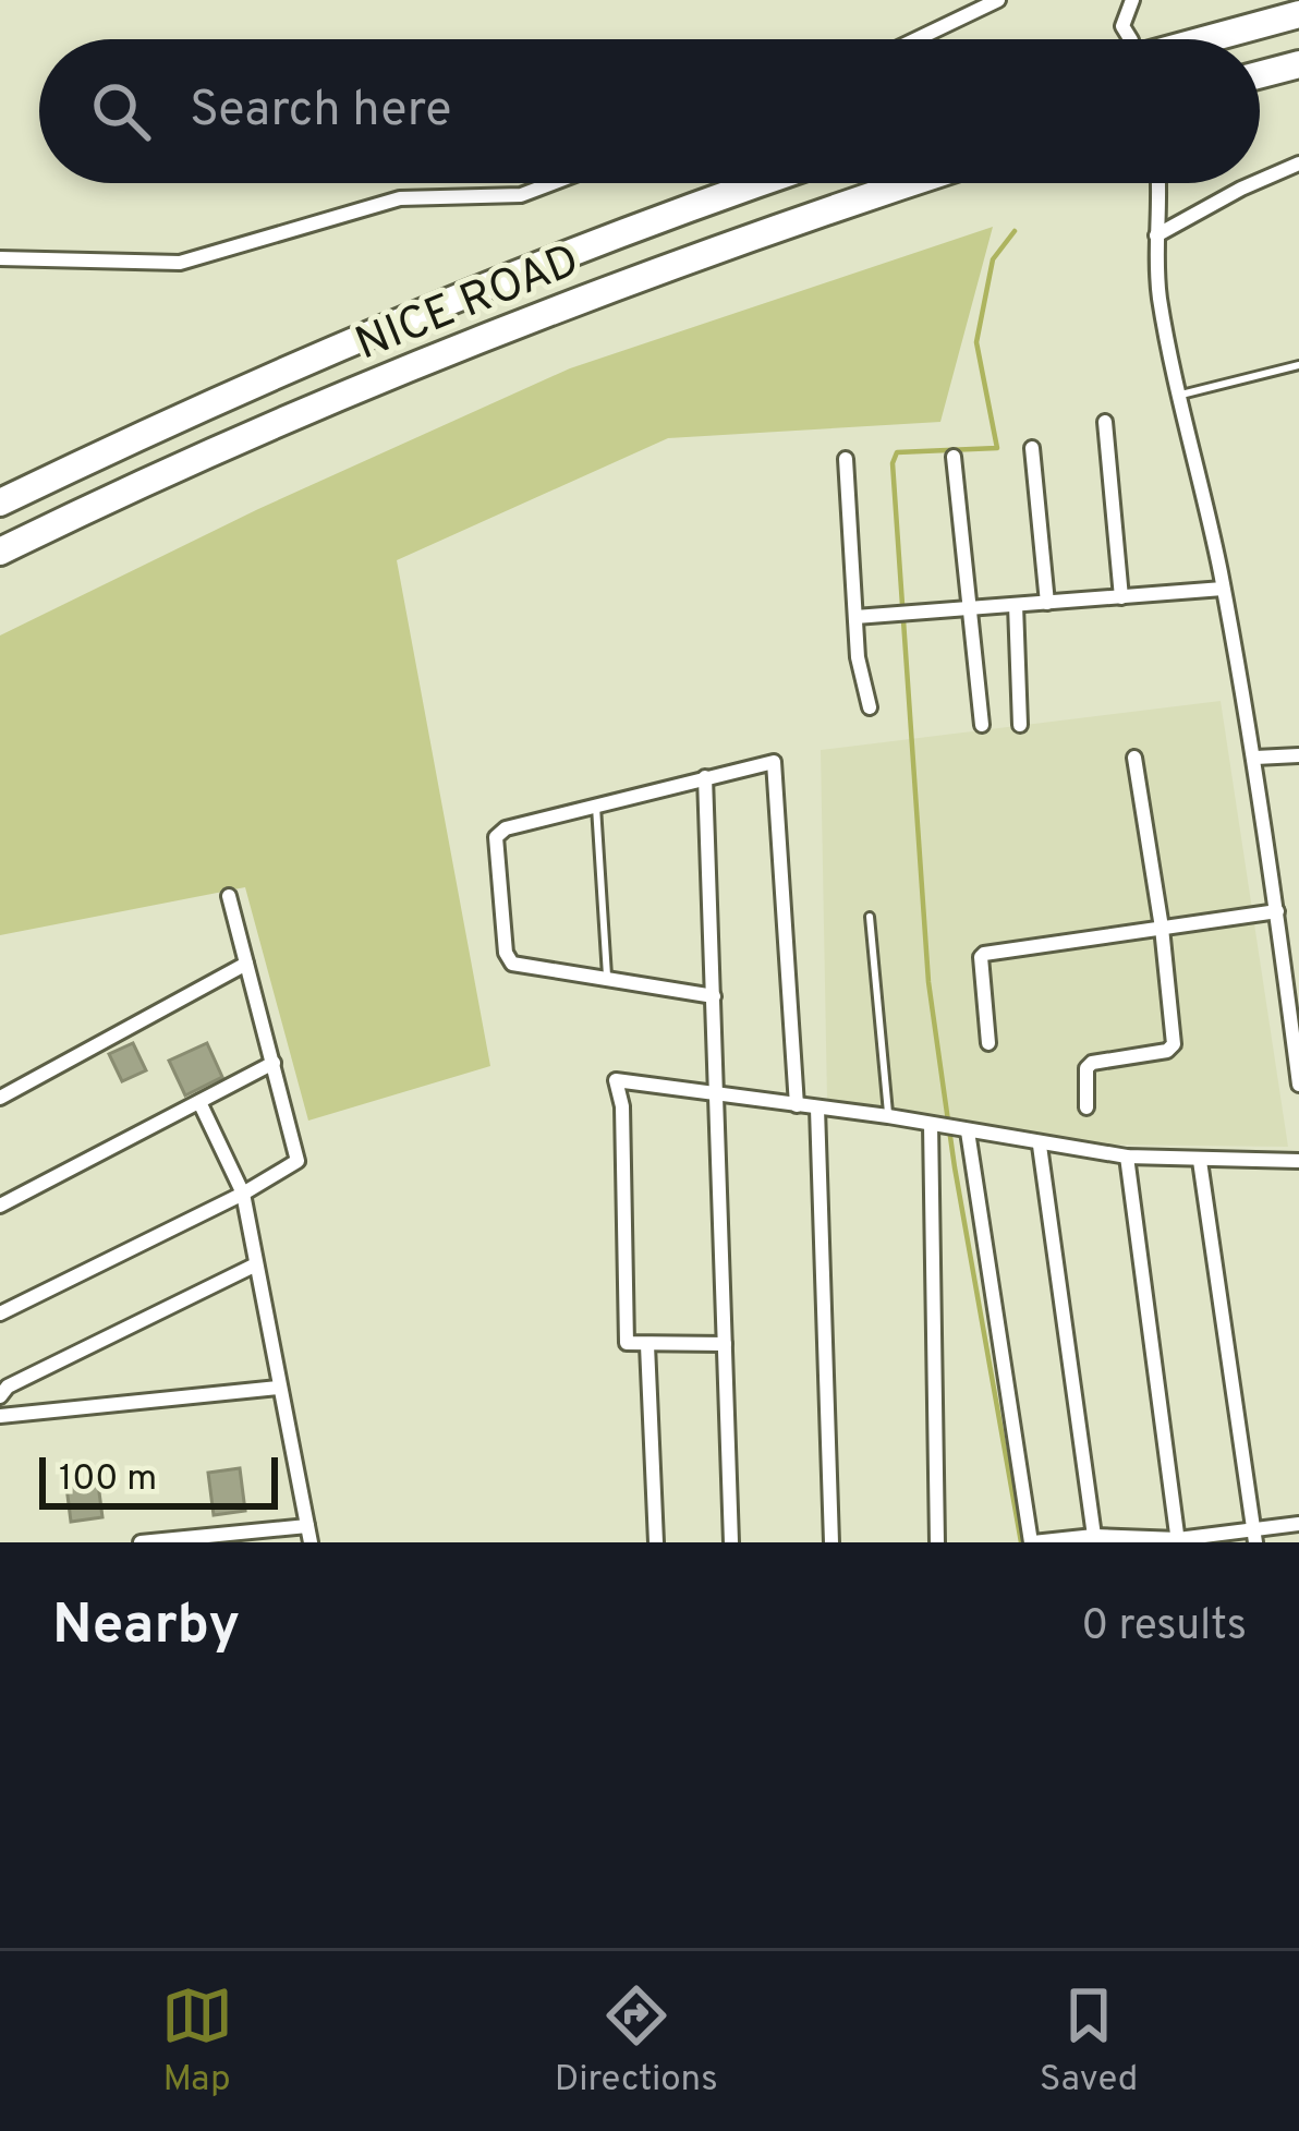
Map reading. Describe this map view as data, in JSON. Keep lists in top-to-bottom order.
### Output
{
  "streets": {
    "highway": ["NICE ROAD"]
  },
  "scale_bar": "100 m",
  "page": {
    "search": "Search here",
    "scale": "100 m",
    "heading": ["Nearby", "0 results"],
    "nav": ["Map", "Directions", "Saved"]
  }
}
